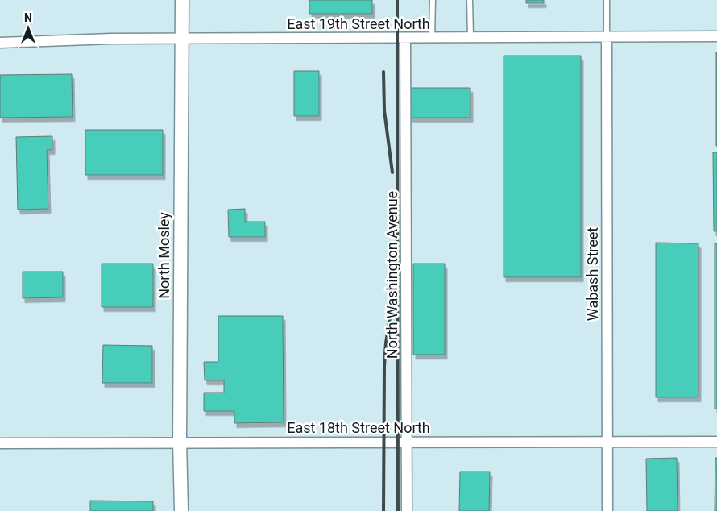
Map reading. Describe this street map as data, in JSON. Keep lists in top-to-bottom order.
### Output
{
  "streets": {
    "street": [
      "East 19th Street North",
      "North Mosley",
      "Wabash Street",
      "North Washington Avenue",
      "East 18th Street North"
    ]
  },
  "crossings": [
    ["East 19th Street North", "North Mosley"],
    ["East 19th Street North", "Wabash Street"],
    ["East 19th Street North", "North Washington Avenue"],
    ["North Mosley", "East 18th Street North"],
    ["Wabash Street", "East 18th Street North"],
    ["North Washington Avenue", "East 18th Street North"]
  ],
  "north": "top"
}
